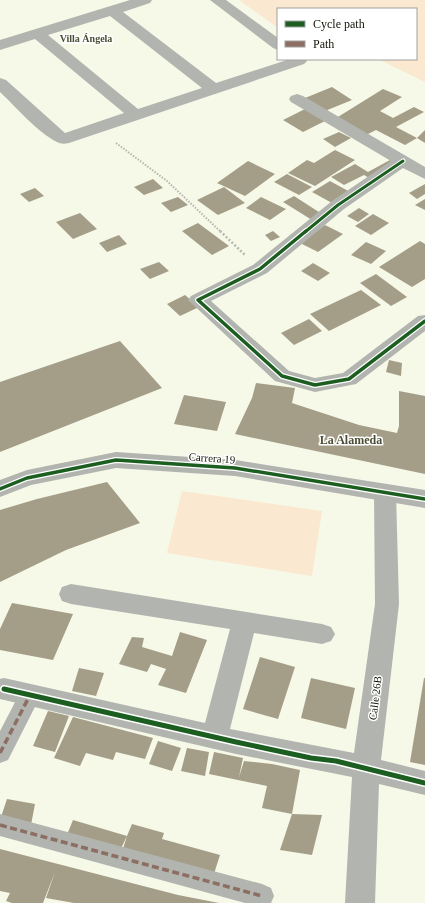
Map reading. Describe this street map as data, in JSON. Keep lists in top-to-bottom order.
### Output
{
  "streets": {
    "street": ["Carrera 19", "Calle 26B"]
  },
  "crossings": [
    ["Carrera 19", "Calle 26B"]
  ],
  "districts": ["Villa Ángela", "La Alameda"],
  "legend": ["Cycle path", "Path"]
}
